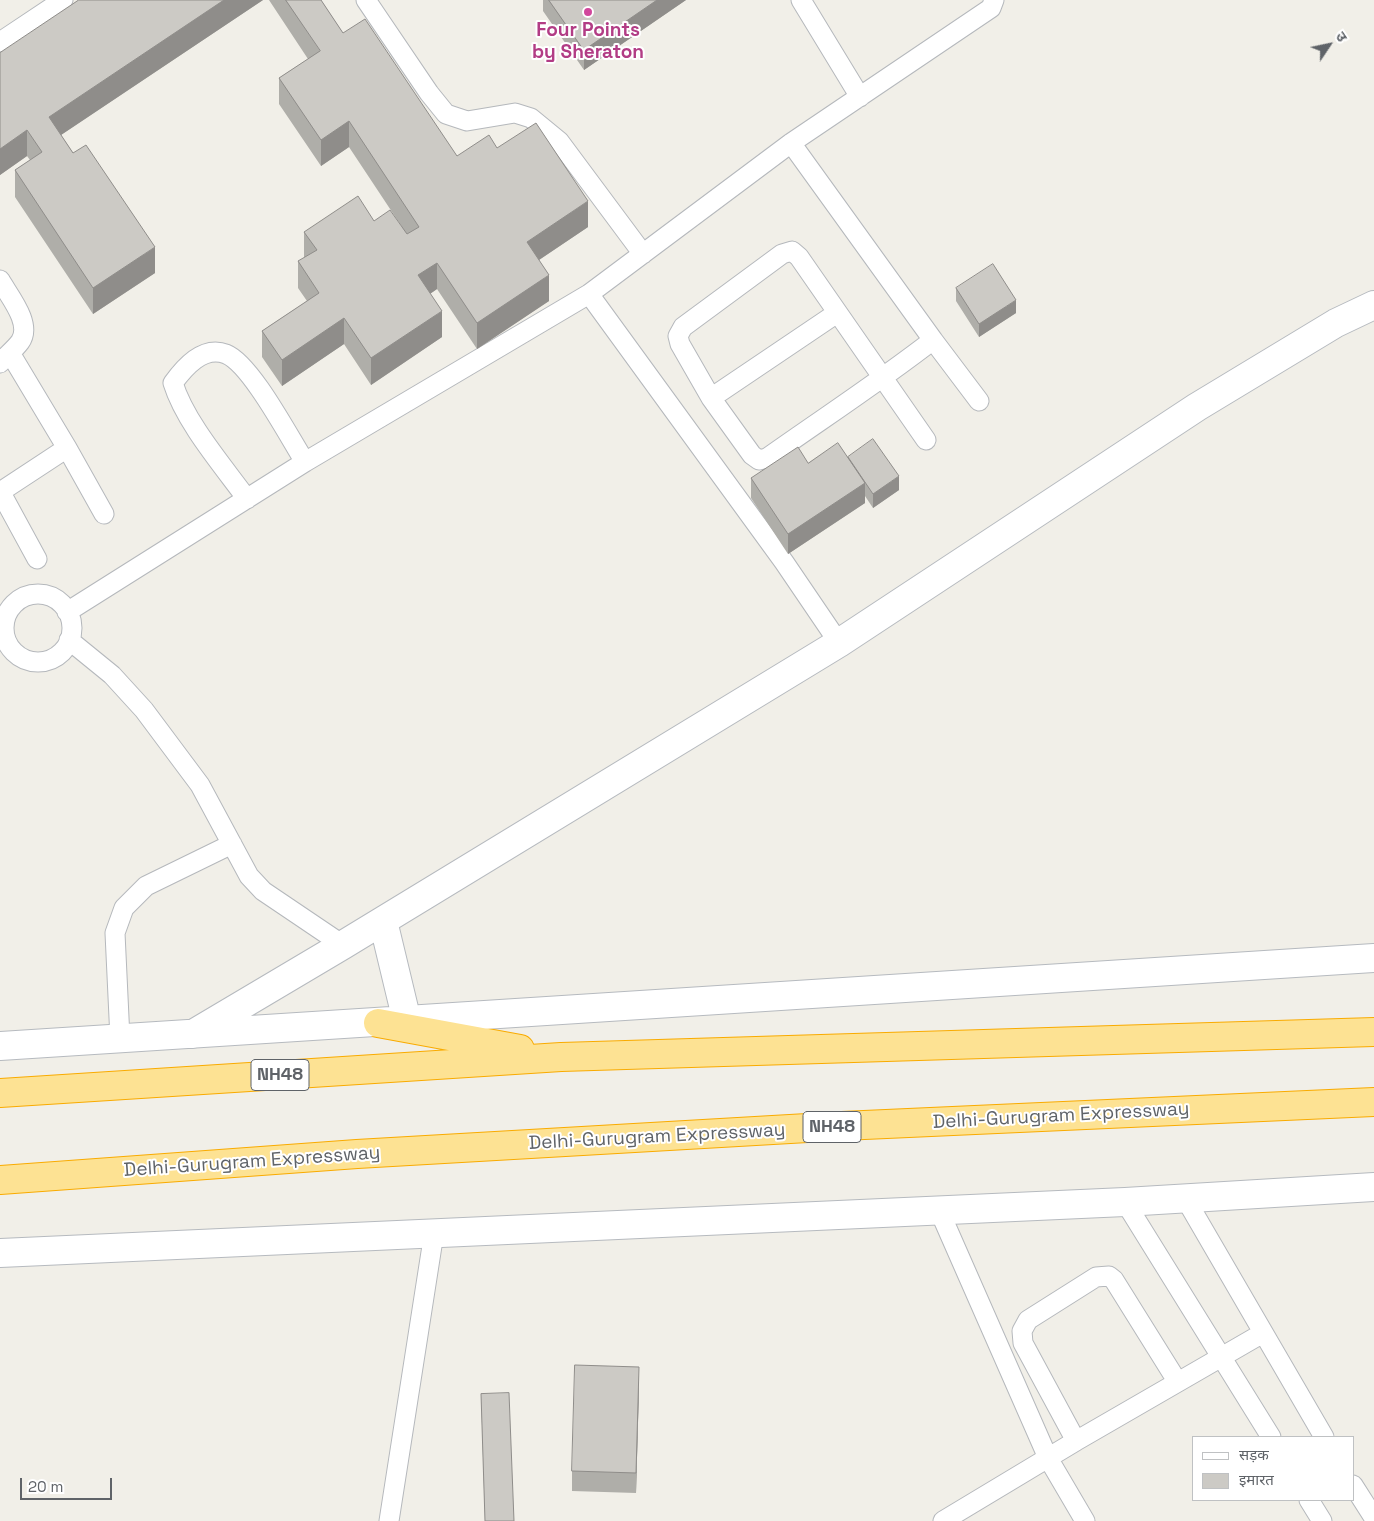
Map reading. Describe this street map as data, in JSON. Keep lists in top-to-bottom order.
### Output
{
  "streets": {
    "highway": ["NH48", "Delhi-Gurugram Expressway"]
  },
  "places": ["Four Points by Sheraton"],
  "legend": ["सड़क", "इमारत"],
  "scale_bar": "20 m",
  "north": "top right"
}
